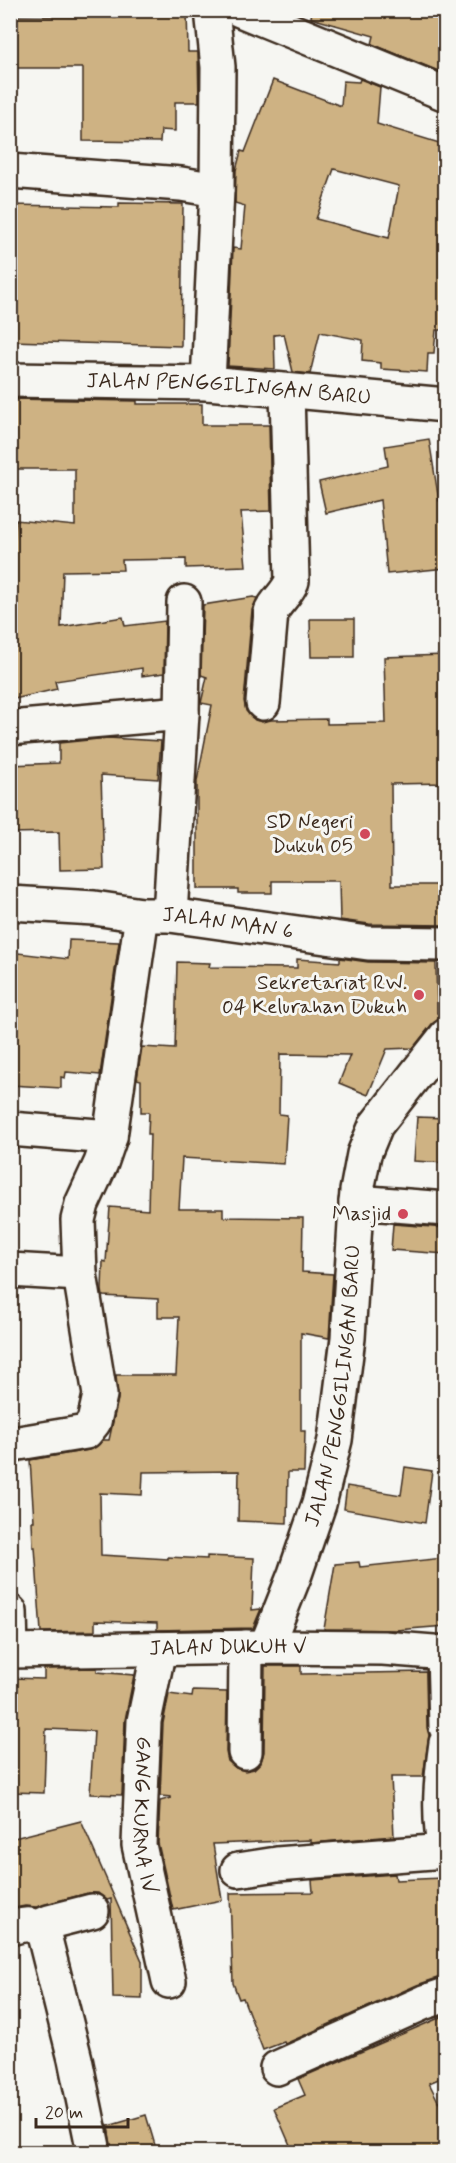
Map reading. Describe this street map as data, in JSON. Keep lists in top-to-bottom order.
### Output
{
  "streets": {
    "street": [
      "JALAN PENGGILINGAN BARU",
      "JALAN MAN 6",
      "JALAN DUKUH V",
      "GANG KURMA IV"
    ]
  },
  "crossings": [
    ["JALAN PENGGILINGAN BARU", "JALAN DUKUH V"],
    ["JALAN DUKUH V", "GANG KURMA IV"]
  ],
  "places": ["SD Negeri Dukuh 05", "Sekretariat RW. 04 Kelurahan Dukuh", "Masjid"],
  "scale_bar": "20 m"
}
